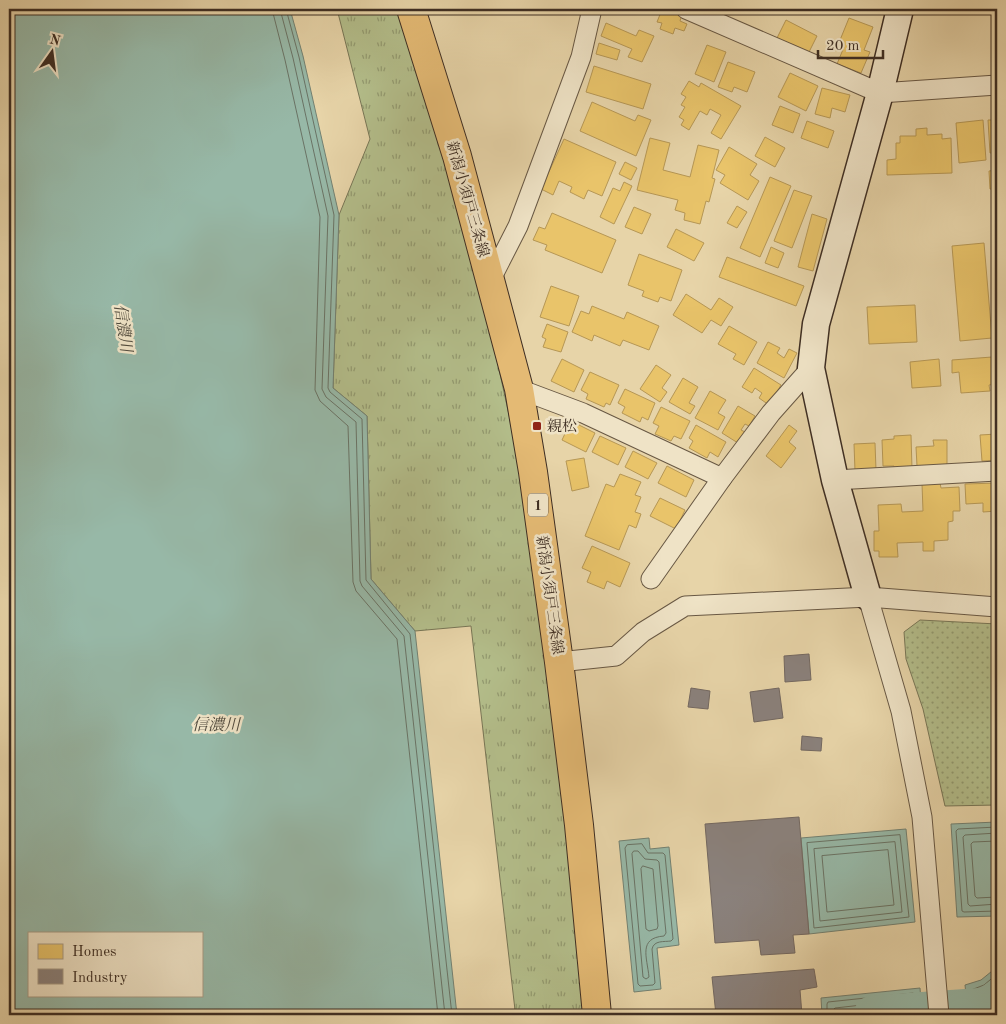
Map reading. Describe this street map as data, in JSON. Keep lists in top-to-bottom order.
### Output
{
  "streets": {
    "main road": ["新潟小須戸三条線", "1"]
  },
  "water": ["信濃川"],
  "places": {
    "transit": ["親松"]
  },
  "legend": ["Homes", "Industry"],
  "scale_bar": "20 m",
  "north": "top"
}
